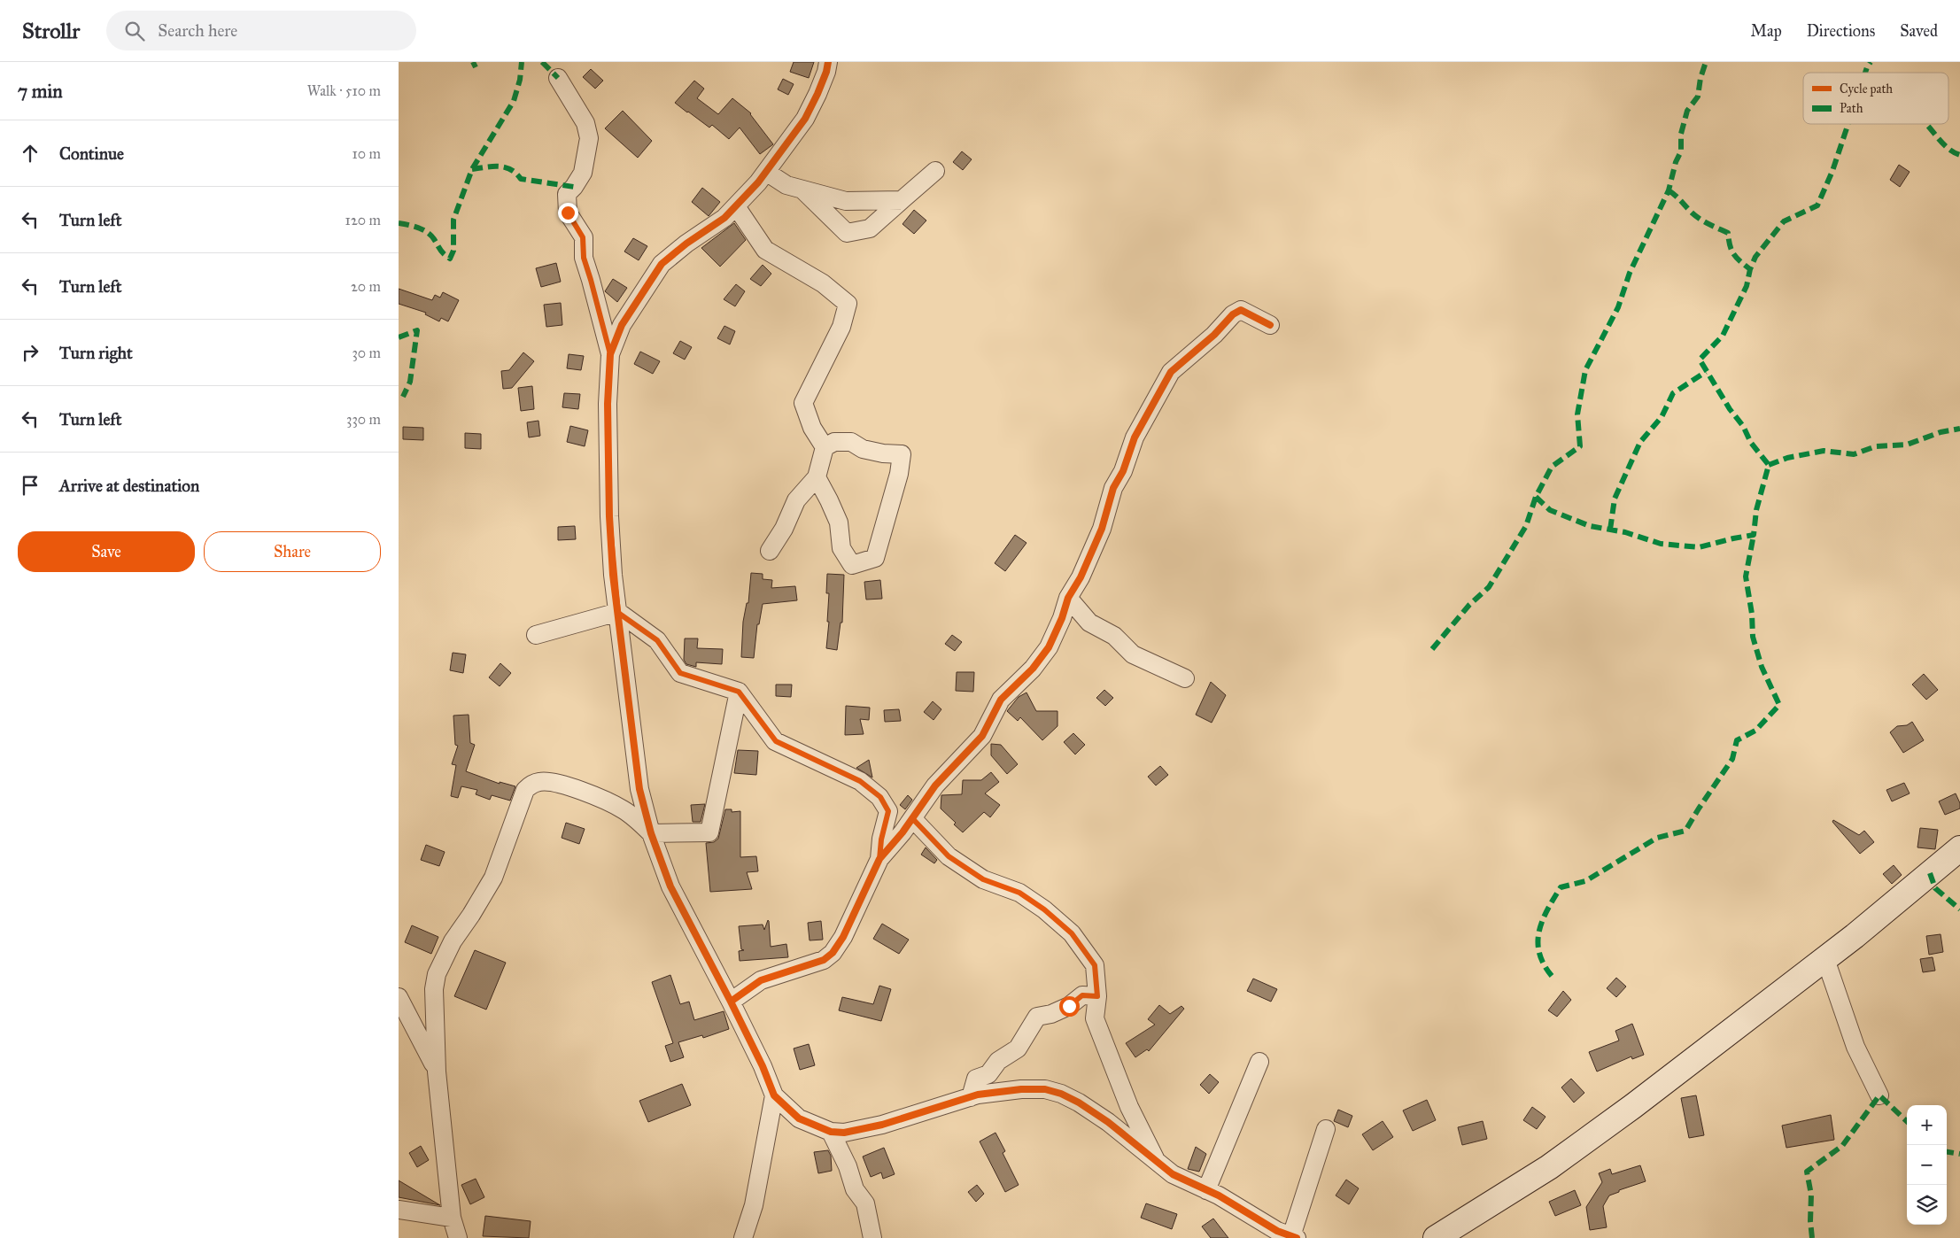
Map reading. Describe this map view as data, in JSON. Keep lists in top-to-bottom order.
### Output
{
  "legend": ["Cycle path", "Path"],
  "page": {
    "header": "Strollr",
    "search": "Search here",
    "nav": ["Map", "Directions", "Saved"],
    "heading": ["7 min", "Walk · 510 m"],
    "list": [
      ["Continue", "10 m"],
      ["Turn left", "120 m"],
      ["Turn left", "20 m"],
      ["Turn right", "30 m"],
      ["Turn left", "330 m"],
      "Arrive at destination"
    ],
    "buttons": ["Save", "Share"],
    "map_buttons": ["+", "−"]
  }
}
